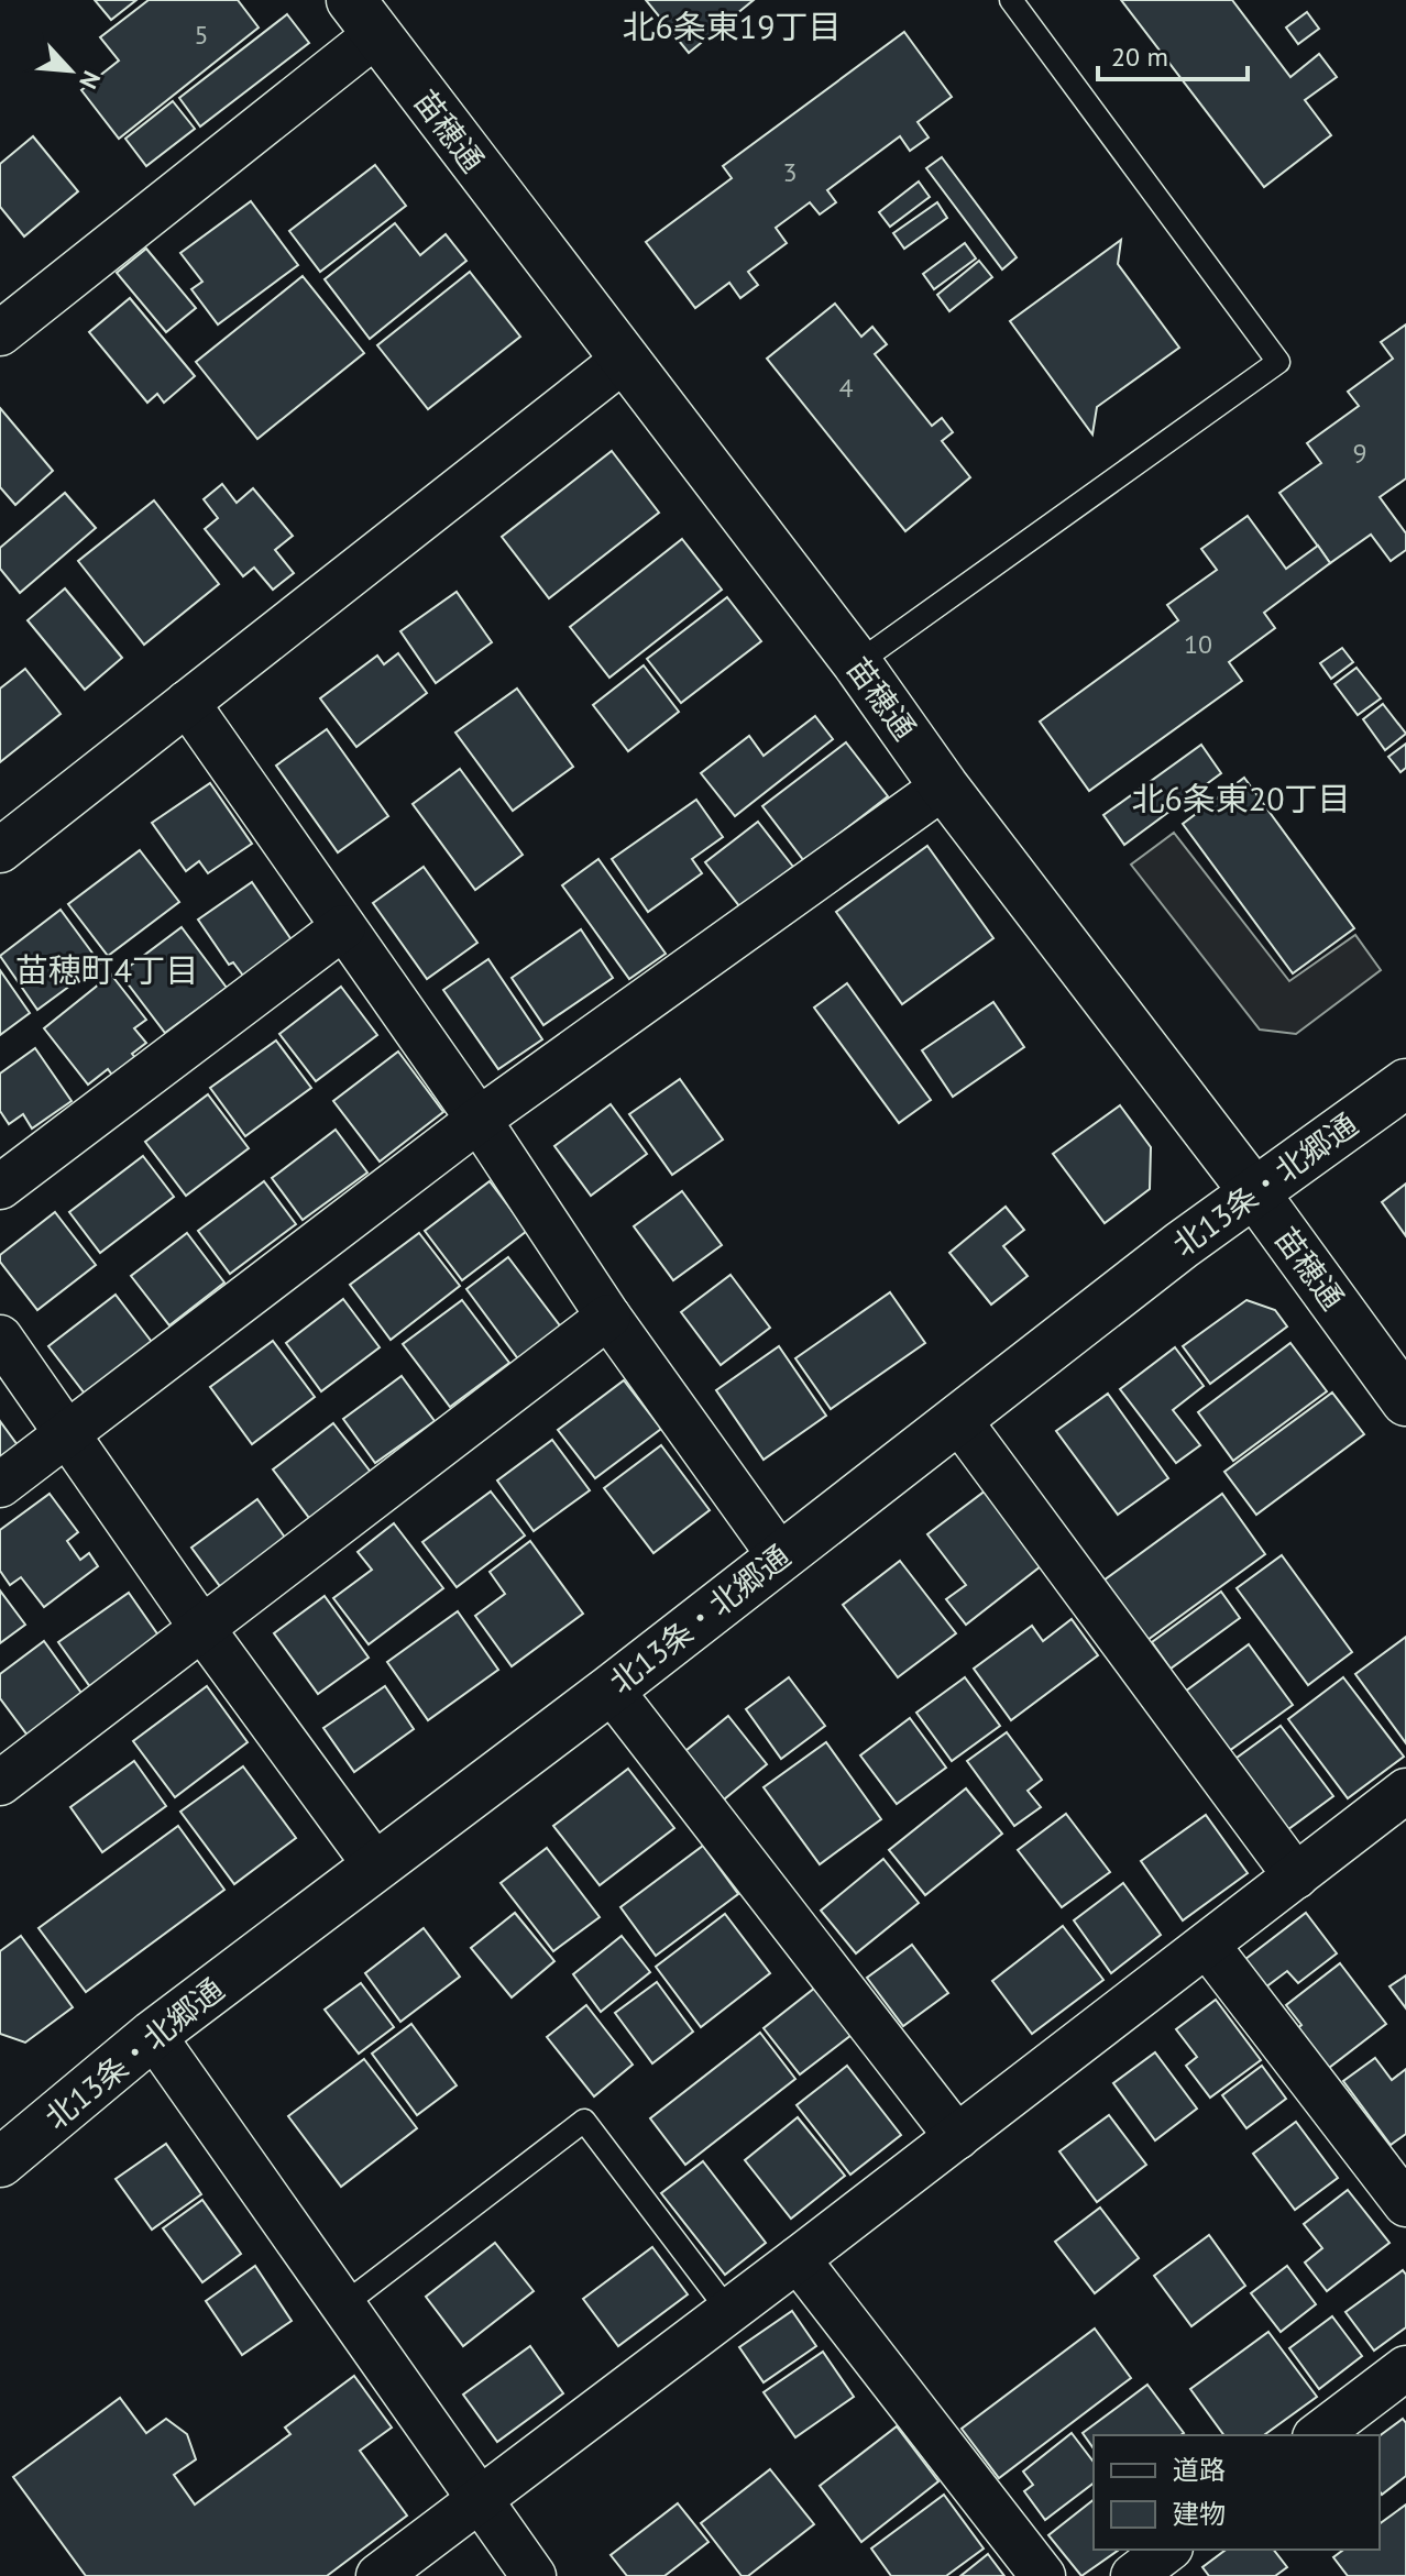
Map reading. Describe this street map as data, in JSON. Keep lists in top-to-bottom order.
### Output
{
  "streets": {
    "street": ["苗穂通", "北13条・北郷通"]
  },
  "crossings": [
    ["苗穂通", "北13条・北郷通"]
  ],
  "districts": ["北6条東19丁目", "北6条東20丁目", "苗穂町4丁目"],
  "house_numbers": [
    "5",
    "3",
    "4",
    "9",
    "10"
  ],
  "legend": ["道路", "建物"],
  "scale_bar": "20 m",
  "north": "bottom right"
}
